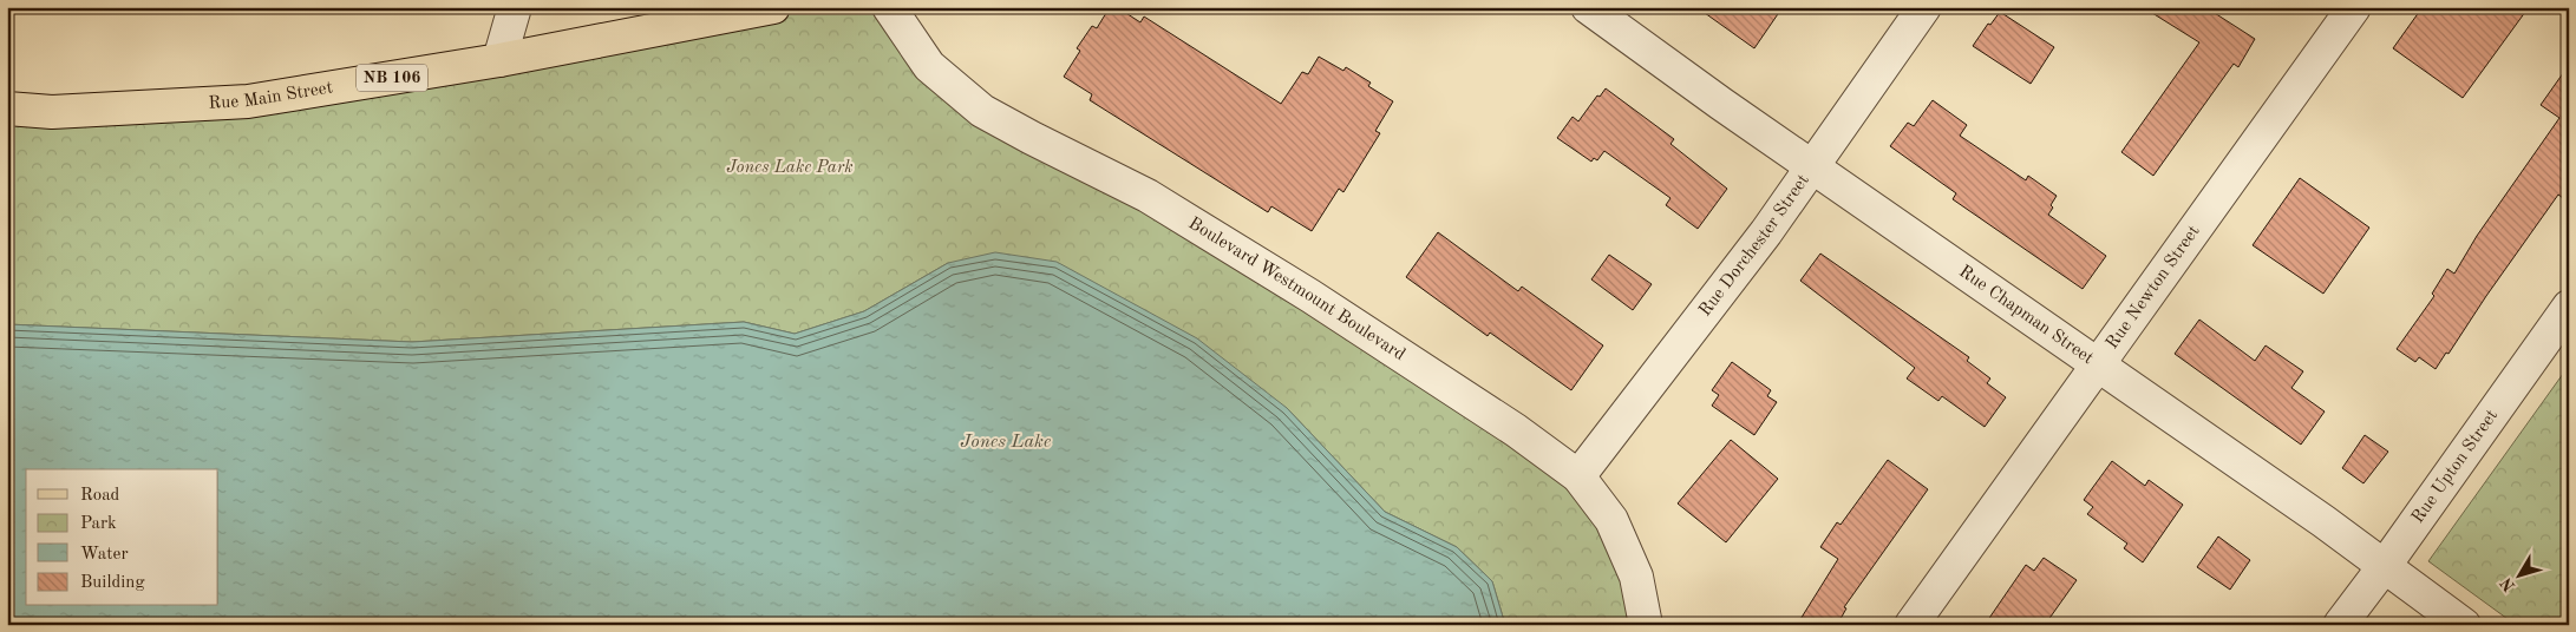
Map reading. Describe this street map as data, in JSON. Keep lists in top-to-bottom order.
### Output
{
  "streets": {
    "main road": ["NB 106", "Rue Main Street"],
    "street": [
      "Rue Dorchester Street",
      "Rue Newton Street",
      "Boulevard Westmount Boulevard",
      "Rue Chapman Street",
      "Rue Upton Street"
    ]
  },
  "crossings": [
    ["Rue Dorchester Street", "Boulevard Westmount Boulevard"],
    ["Rue Dorchester Street", "Rue Chapman Street"],
    ["Rue Newton Street", "Rue Chapman Street"],
    ["Rue Chapman Street", "Rue Upton Street"]
  ],
  "water": ["Jones Lake"],
  "parks": ["Jones Lake Park"],
  "legend": [
    "Road",
    "Park",
    "Water",
    "Building"
  ],
  "north": "bottom left"
}
